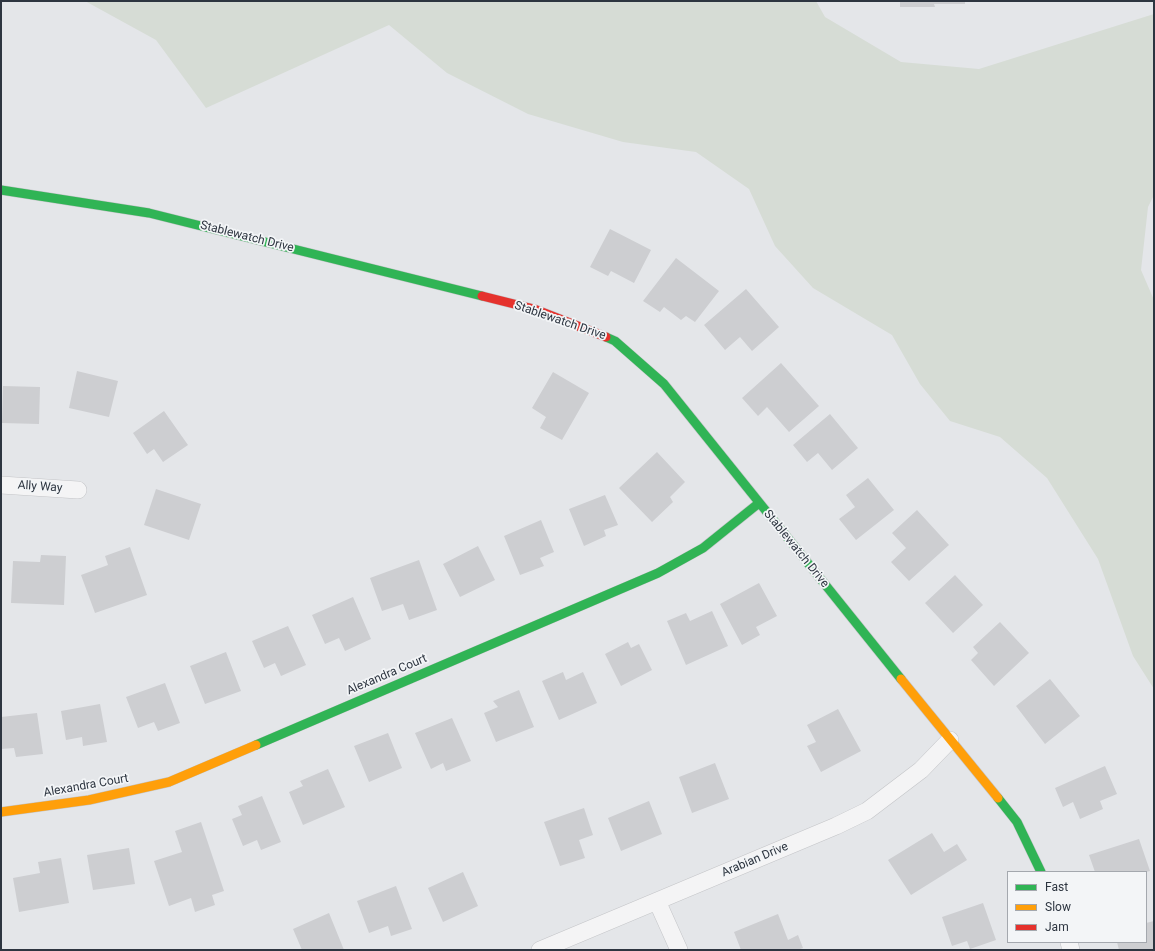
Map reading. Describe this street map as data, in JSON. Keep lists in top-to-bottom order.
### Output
{
  "streets": {
    "street": [
      "Stablewatch Drive",
      "Ally Way",
      "Alexandra Court",
      "Arabian Drive"
    ]
  },
  "crossings": [
    ["Stablewatch Drive", "Alexandra Court"],
    ["Stablewatch Drive", "Arabian Drive"]
  ],
  "legend": ["Fast", "Slow", "Jam"]
}
